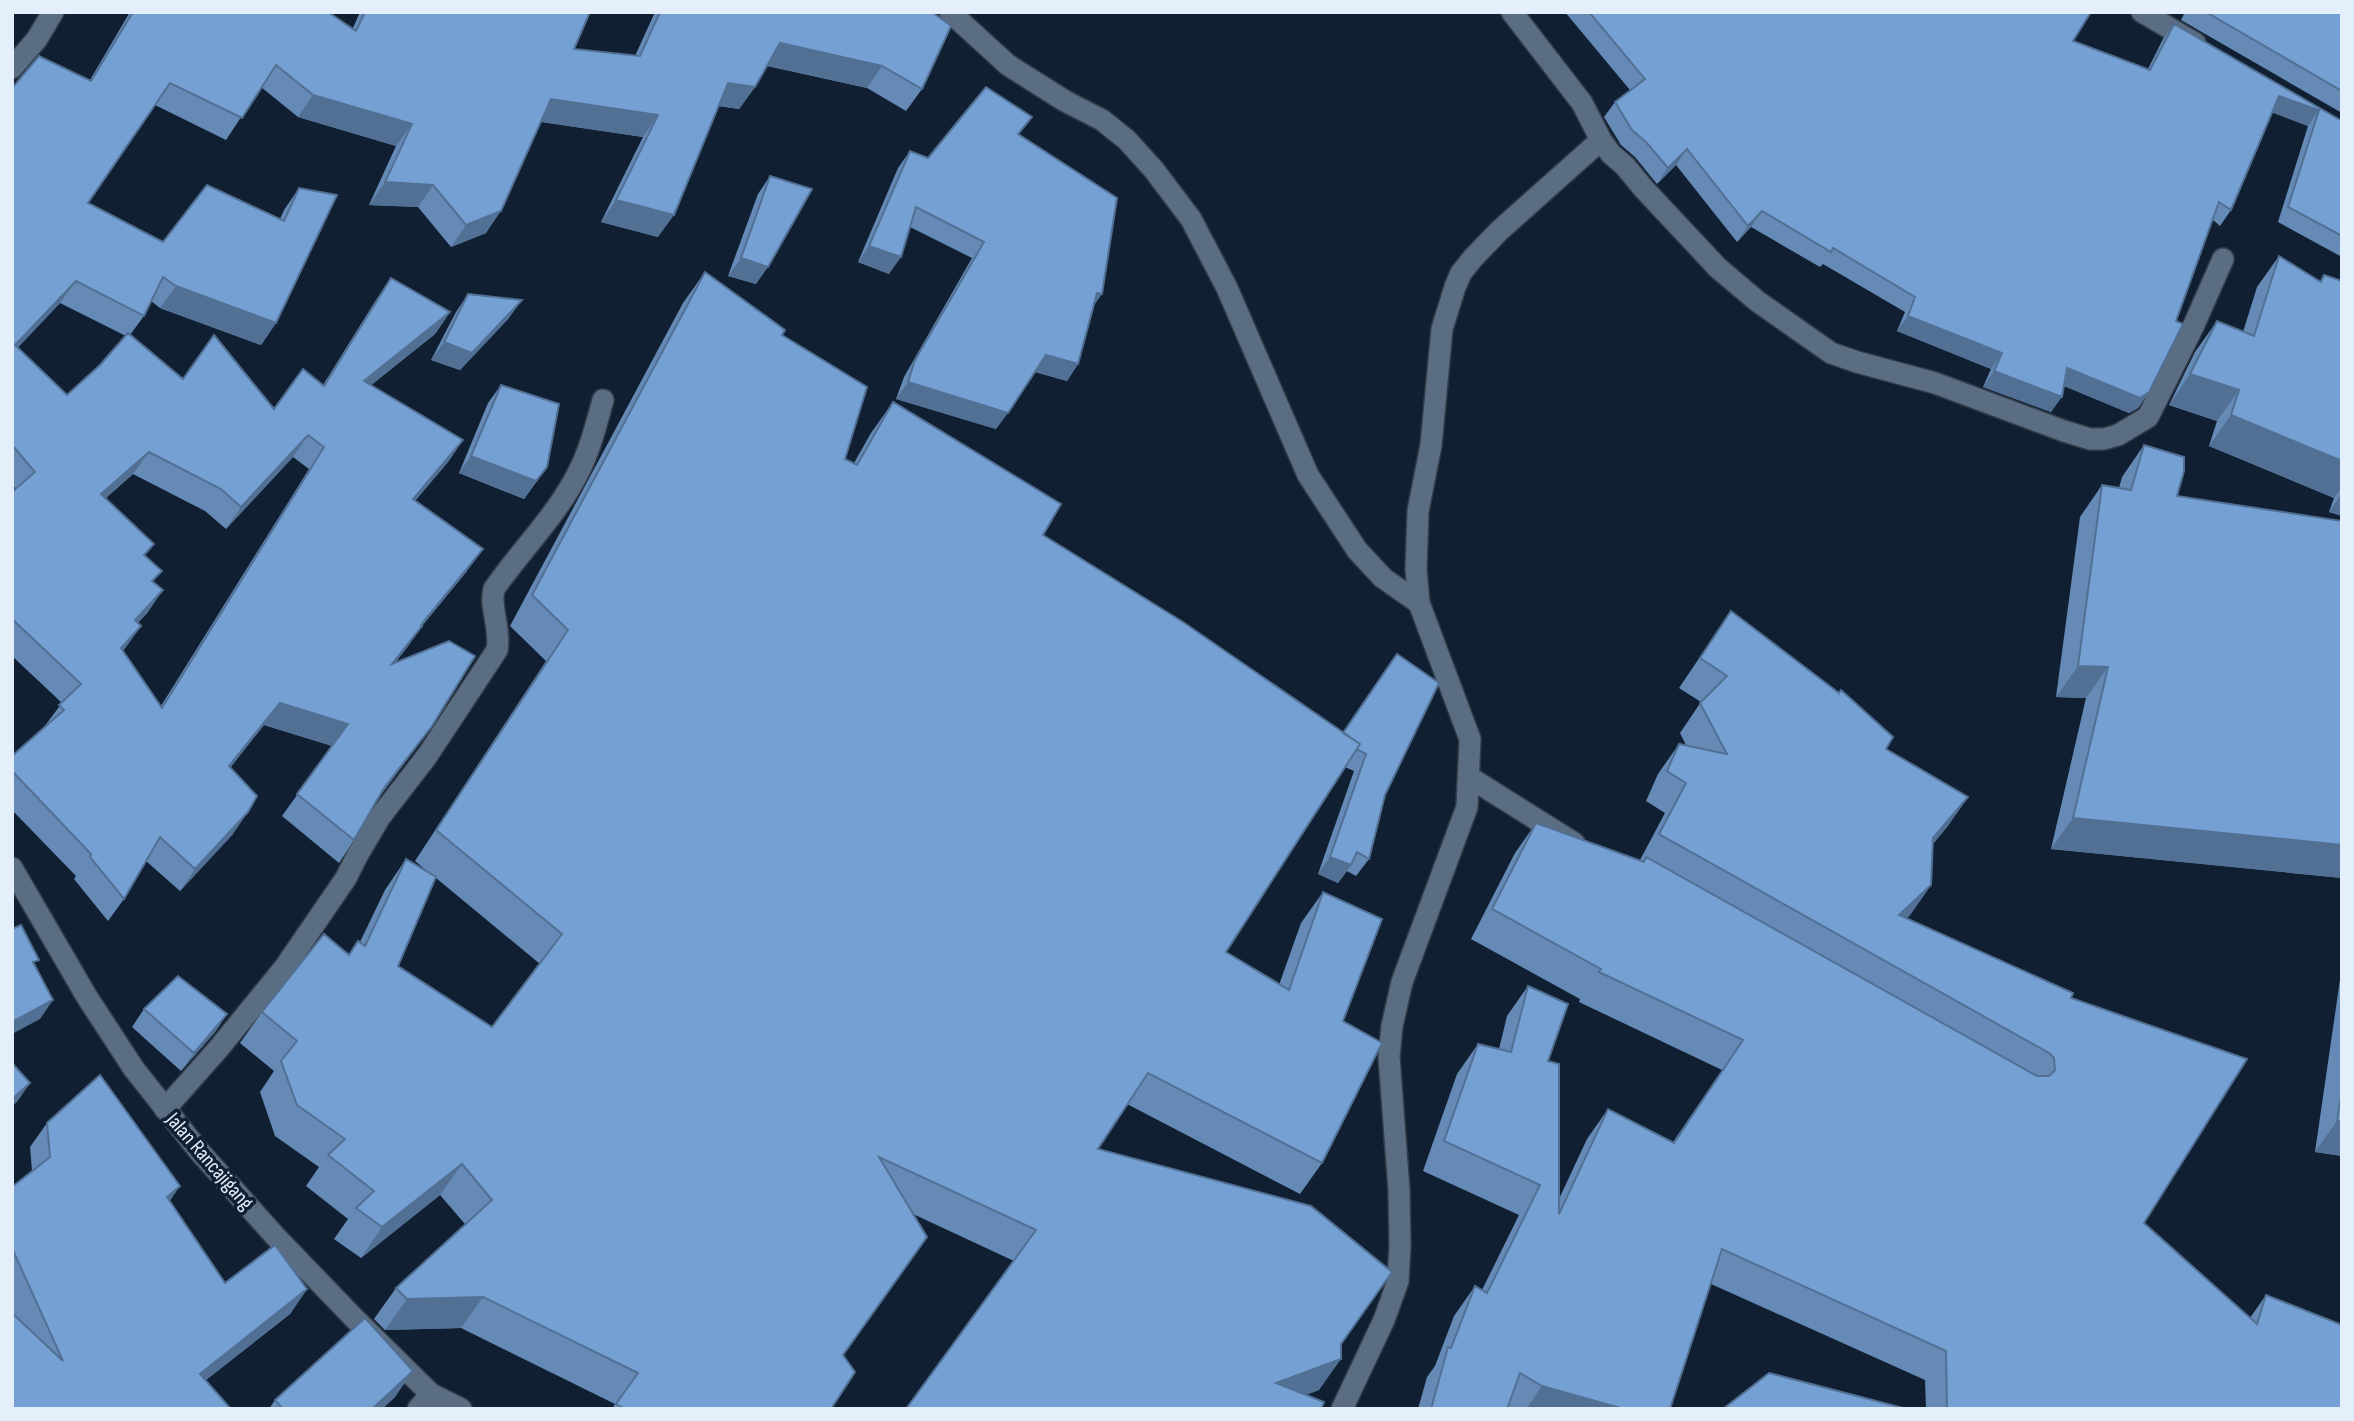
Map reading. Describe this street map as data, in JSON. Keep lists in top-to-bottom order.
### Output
{
  "streets": {
    "street": ["Jalan Rancajigang"]
  }
}
